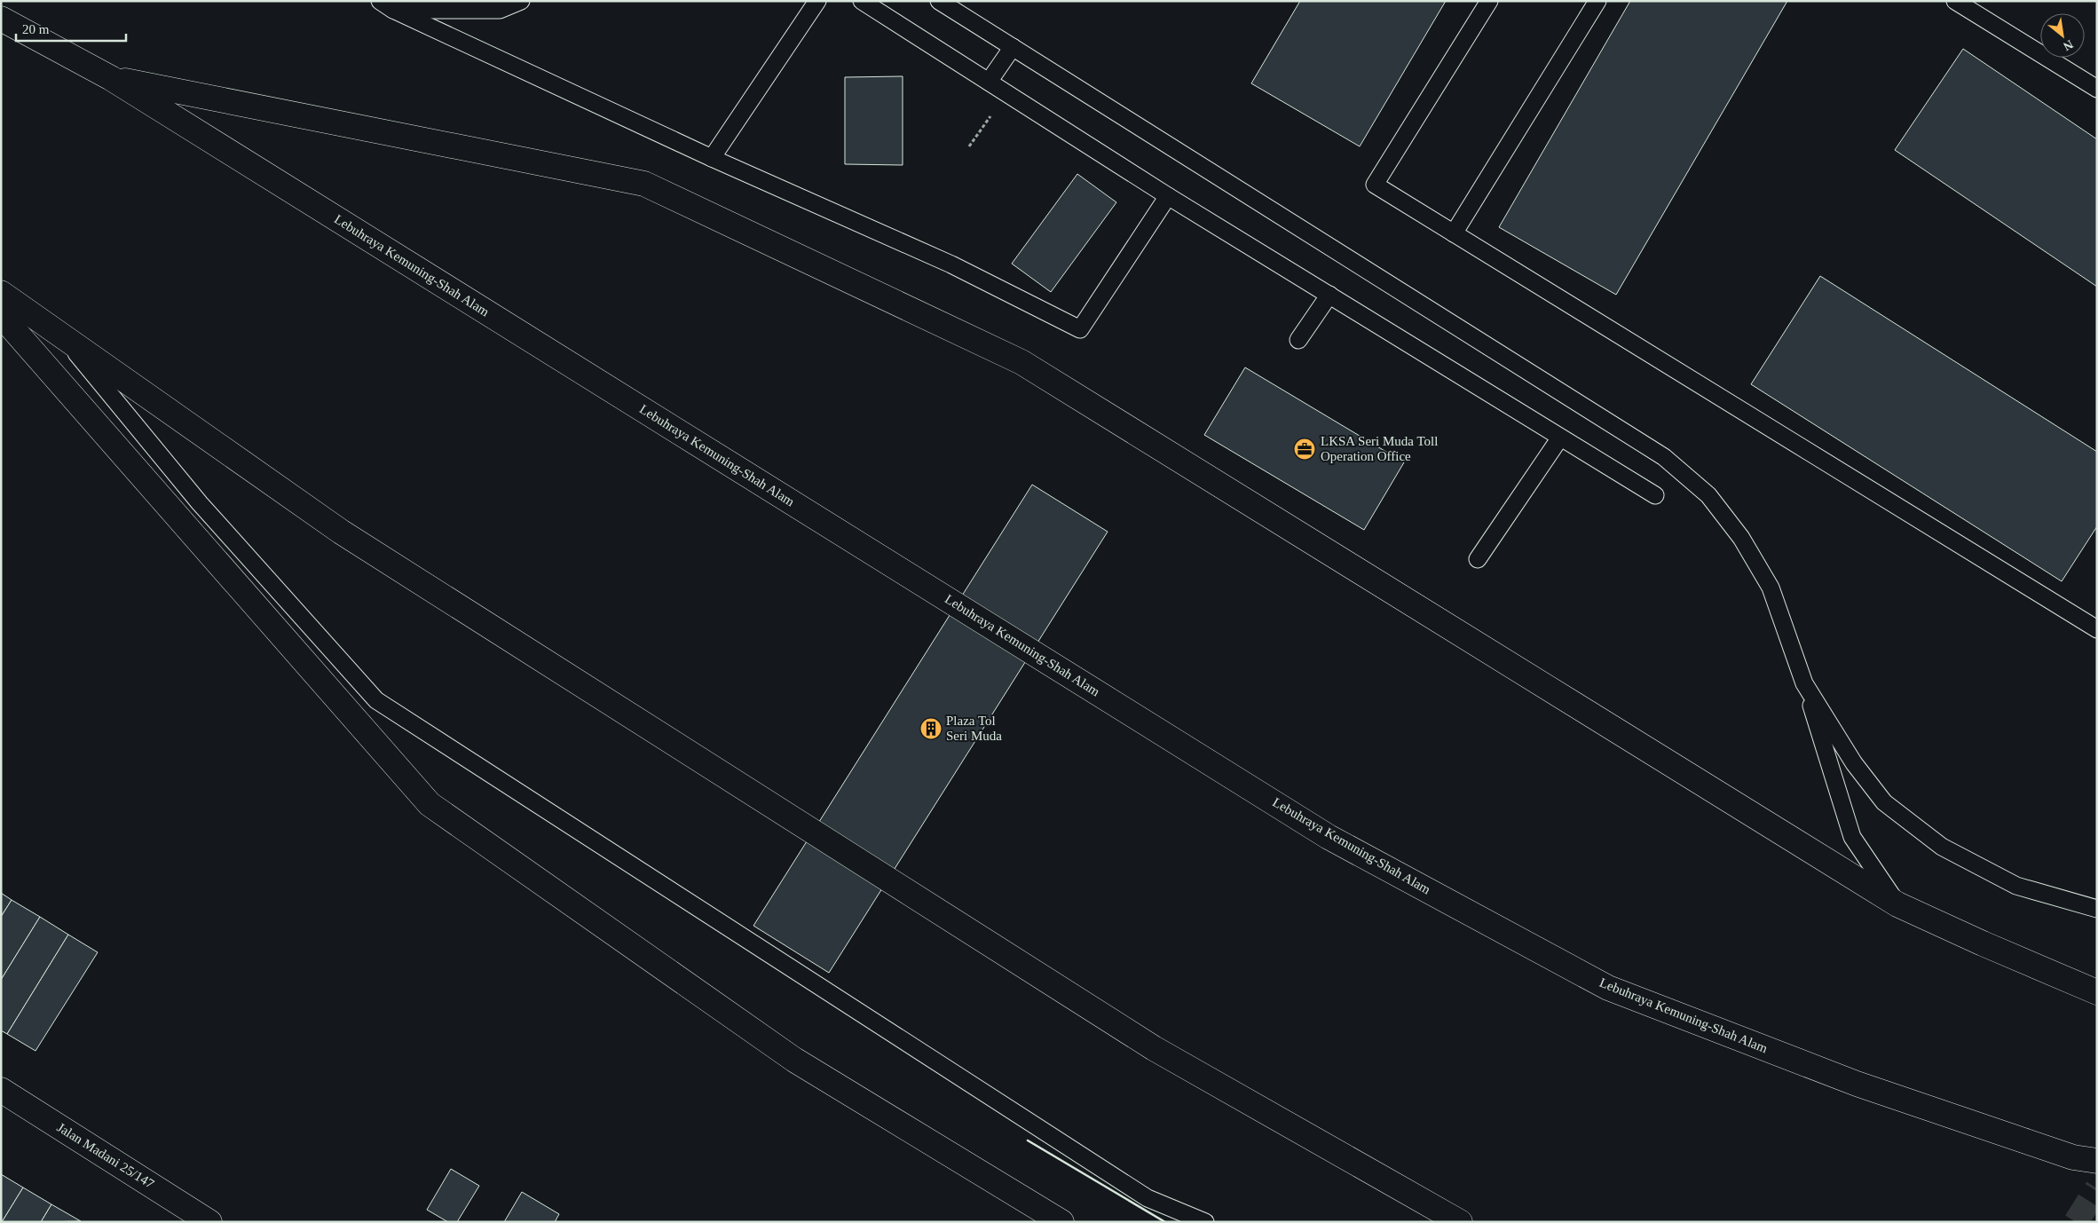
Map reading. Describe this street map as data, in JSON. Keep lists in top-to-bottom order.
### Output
{
  "streets": {
    "main road": ["Lebuhraya Kemuning-Shah Alam", "Jalan Madani 25/147"]
  },
  "places": {
    "office": ["LKSA Seri Muda Toll Operation Office"],
    "building": ["Plaza Tol Seri Muda"]
  },
  "scale_bar": "20 m",
  "north": "bottom right"
}
